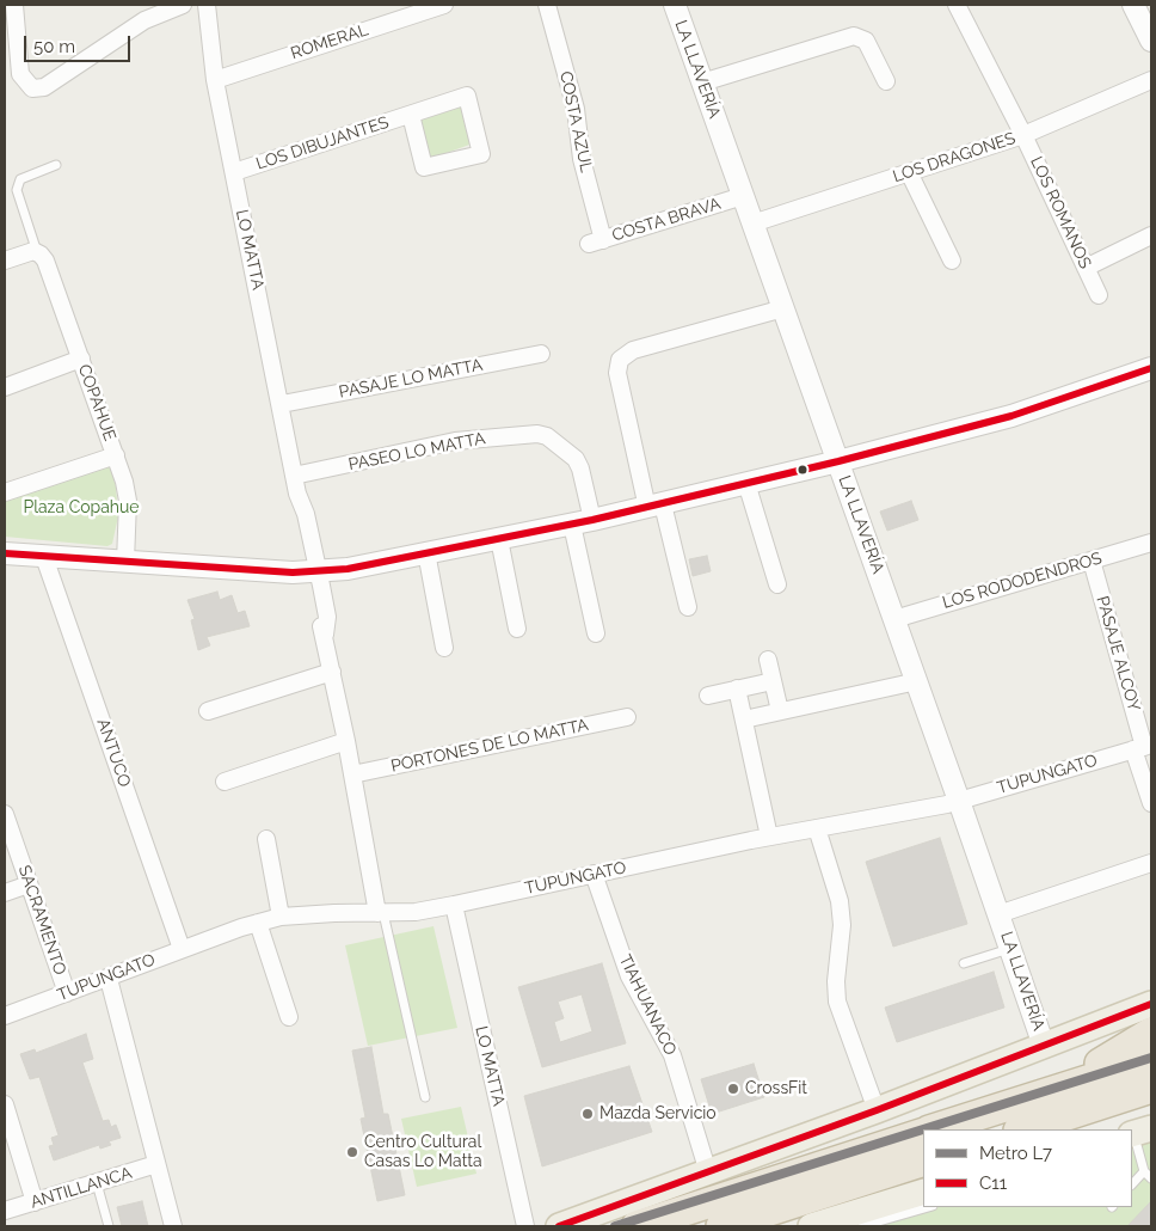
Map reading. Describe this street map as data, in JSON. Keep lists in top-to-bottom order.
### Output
{
  "streets": {
    "street": [
      "ROMERAL",
      "LA LLAVERÍA",
      "COSTA AZUL",
      "LOS DIBUJANTES",
      "LOS DRAGONES",
      "LOS ROMANOS",
      "COSTA BRAVA",
      "LO MATTA",
      "PASAJE LO MATTA",
      "COPAHUE",
      "PASEO LO MATTA",
      "LOS RODODENDROS",
      "PASAJE ALCOY",
      "PORTONES DE LO MATTA",
      "ANTUCO",
      "TUPUNGATO",
      "SACRAMENTO",
      "TIAHUANACO",
      "ANTILLANCA"
    ]
  },
  "crossings": [
    ["ROMERAL", "LO MATTA"],
    ["LA LLAVERÍA", "LOS DRAGONES"],
    ["LA LLAVERÍA", "COSTA BRAVA"],
    ["LA LLAVERÍA", "LOS RODODENDROS"],
    ["LA LLAVERÍA", "TUPUNGATO"],
    ["COSTA AZUL", "COSTA BRAVA"],
    ["LOS DIBUJANTES", "LO MATTA"],
    ["LOS DRAGONES", "LOS ROMANOS"],
    ["LO MATTA", "PASAJE LO MATTA"],
    ["LO MATTA", "PASEO LO MATTA"],
    ["LO MATTA", "PORTONES DE LO MATTA"],
    ["LO MATTA", "TUPUNGATO"],
    ["LOS RODODENDROS", "PASAJE ALCOY"],
    ["PASAJE ALCOY", "TUPUNGATO"],
    ["ANTUCO", "TUPUNGATO"],
    ["TUPUNGATO", "SACRAMENTO"],
    ["TUPUNGATO", "TIAHUANACO"]
  ],
  "parks": ["Plaza Copahue"],
  "places": ["CrossFit", "Mazda Servicio", "Centro Cultural Casas Lo Matta"],
  "lines": ["transit line C11", "metro line L7"],
  "legend": ["Metro L7", "C11"],
  "scale_bar": "50 m"
}
